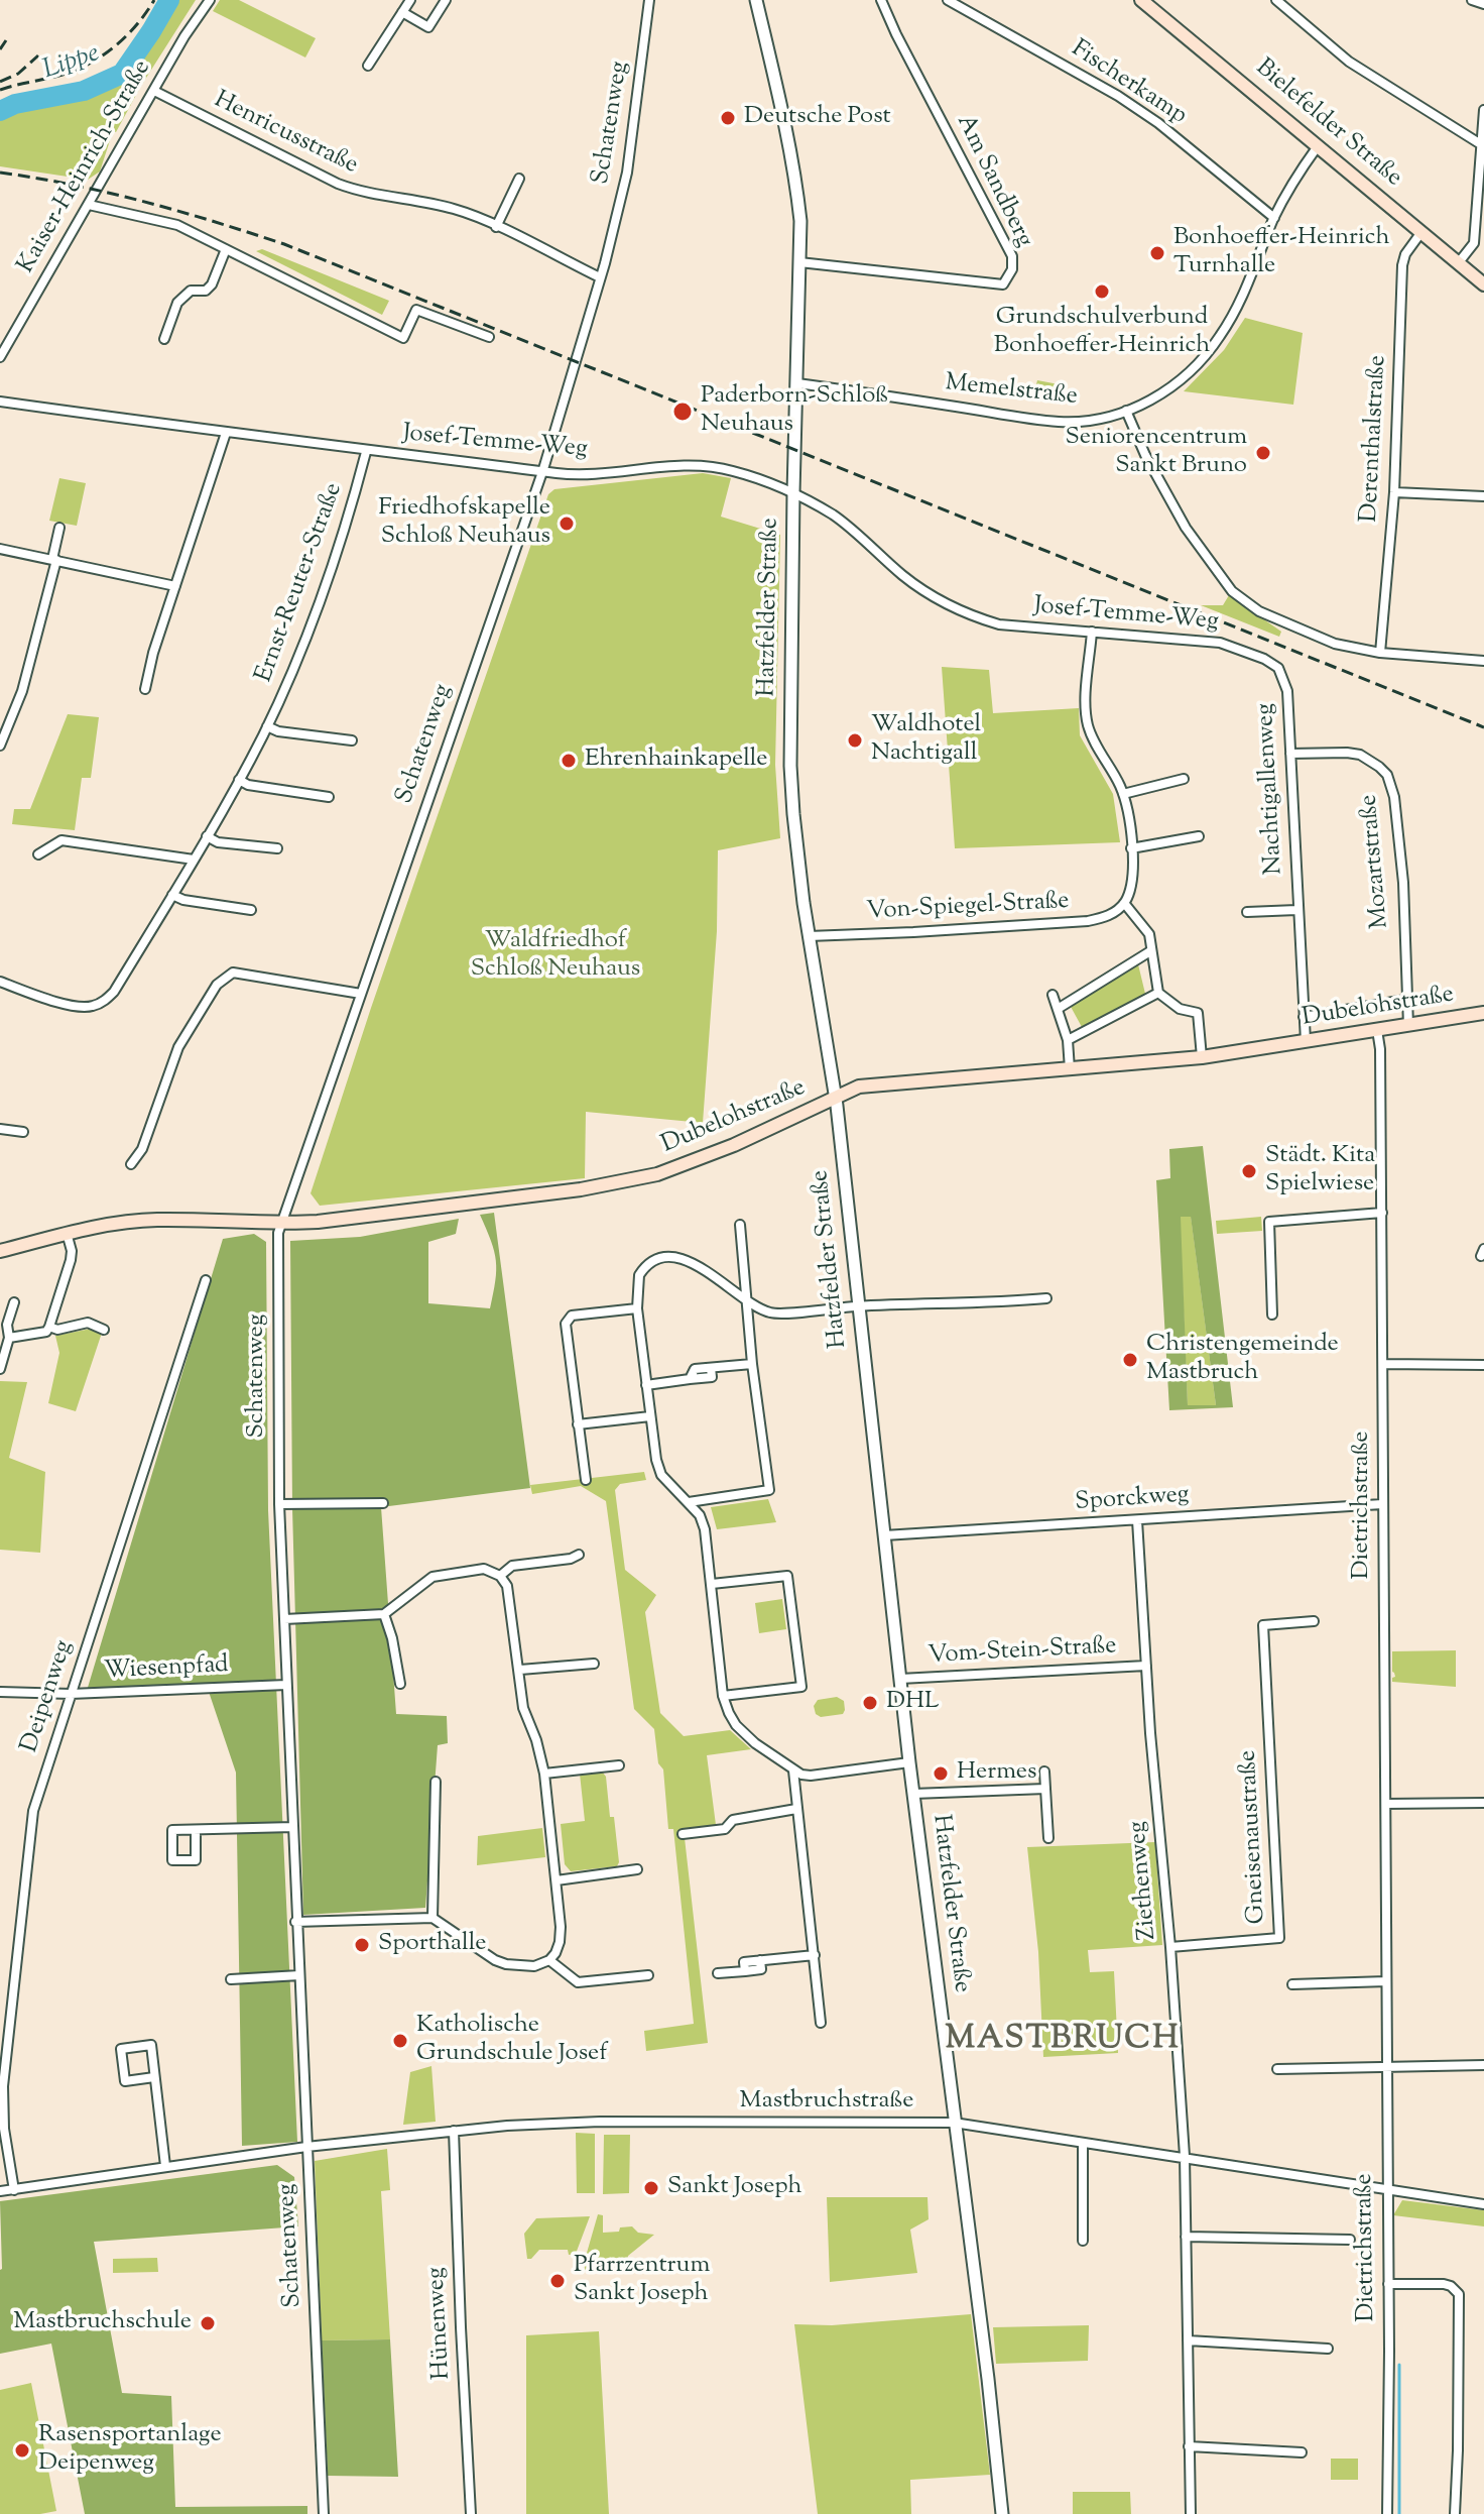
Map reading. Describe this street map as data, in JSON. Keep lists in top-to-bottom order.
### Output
{
  "streets": {
    "main road": ["Bielefelder Straße", "Dubelohstraße"],
    "street": [
      "Fischerkamp",
      "Schatenweg",
      "Henricusstraße",
      "Kaiser-Heinrich-Straße",
      "Am Sandberg",
      "Memelstraße",
      "Derenthalstraße",
      "Josef-Temme-Weg",
      "Ernst-Reuter-Straße",
      "Hatzfelder Straße",
      "Nachtigallenweg",
      "Mozartstraße",
      "Von-Spiegel-Straße",
      "Sporckweg",
      "Dietrichstraße",
      "Vom-Stein-Straße",
      "Wiesenpfad",
      "Deipenweg",
      "Gneisenaustraße",
      "Ziethenweg",
      "Mastbruchstraße",
      "Hünenweg"
    ]
  },
  "crossings": [
    ["Fischerkamp", "Memelstraße"],
    ["Schatenweg", "Henricusstraße"],
    ["Schatenweg", "Josef-Temme-Weg"],
    ["Schatenweg", "Dubelohstraße"],
    ["Schatenweg", "Wiesenpfad"],
    ["Schatenweg", "Mastbruchstraße"],
    ["Bielefelder Straße", "Memelstraße"],
    ["Bielefelder Straße", "Derenthalstraße"],
    ["Henricusstraße", "Kaiser-Heinrich-Straße"],
    ["Am Sandberg", "Hatzfelder Straße"],
    ["Memelstraße", "Hatzfelder Straße"],
    ["Josef-Temme-Weg", "Ernst-Reuter-Straße"],
    ["Josef-Temme-Weg", "Hatzfelder Straße"],
    ["Josef-Temme-Weg", "Nachtigallenweg"],
    ["Hatzfelder Straße", "Von-Spiegel-Straße"],
    ["Hatzfelder Straße", "Dubelohstraße"],
    ["Hatzfelder Straße", "Sporckweg"],
    ["Hatzfelder Straße", "Vom-Stein-Straße"],
    ["Hatzfelder Straße", "Mastbruchstraße"],
    ["Nachtigallenweg", "Mozartstraße"],
    ["Nachtigallenweg", "Dubelohstraße"],
    ["Mozartstraße", "Dubelohstraße"],
    ["Dubelohstraße", "Dietrichstraße"],
    ["Sporckweg", "Dietrichstraße"],
    ["Sporckweg", "Ziethenweg"],
    ["Dietrichstraße", "Mastbruchstraße"],
    ["Vom-Stein-Straße", "Ziethenweg"],
    ["Wiesenpfad", "Deipenweg"],
    ["Deipenweg", "Mastbruchstraße"],
    ["Gneisenaustraße", "Ziethenweg"],
    ["Ziethenweg", "Mastbruchstraße"],
    ["Mastbruchstraße", "Hünenweg"]
  ],
  "districts": ["MASTBRUCH"],
  "water": ["Lippe"],
  "parks": ["Waldfriedhof Schloß Neuhaus"],
  "places": [
    "Deutsche Post",
    "Bonhoeffer-Heinrich Turnhalle",
    "Grundschulverbund Bonhoeffer-Heinrich",
    "Paderborn-Schloß Neuhaus",
    "Seniorencentrum Sankt Bruno",
    "Friedhofskapelle Schloß Neuhaus",
    "Waldhotel Nachtigall",
    "Ehrenhainkapelle",
    "Städt. Kita Spielwiese",
    "Christengemeinde Mastbruch",
    "DHL",
    "Hermes",
    "Sporthalle",
    "Katholische Grundschule Josef",
    "Sankt Joseph",
    "Pfarrzentrum Sankt Joseph",
    "Mastbruchschule",
    "Rasensportanlage Deipenweg"
  ]
}
